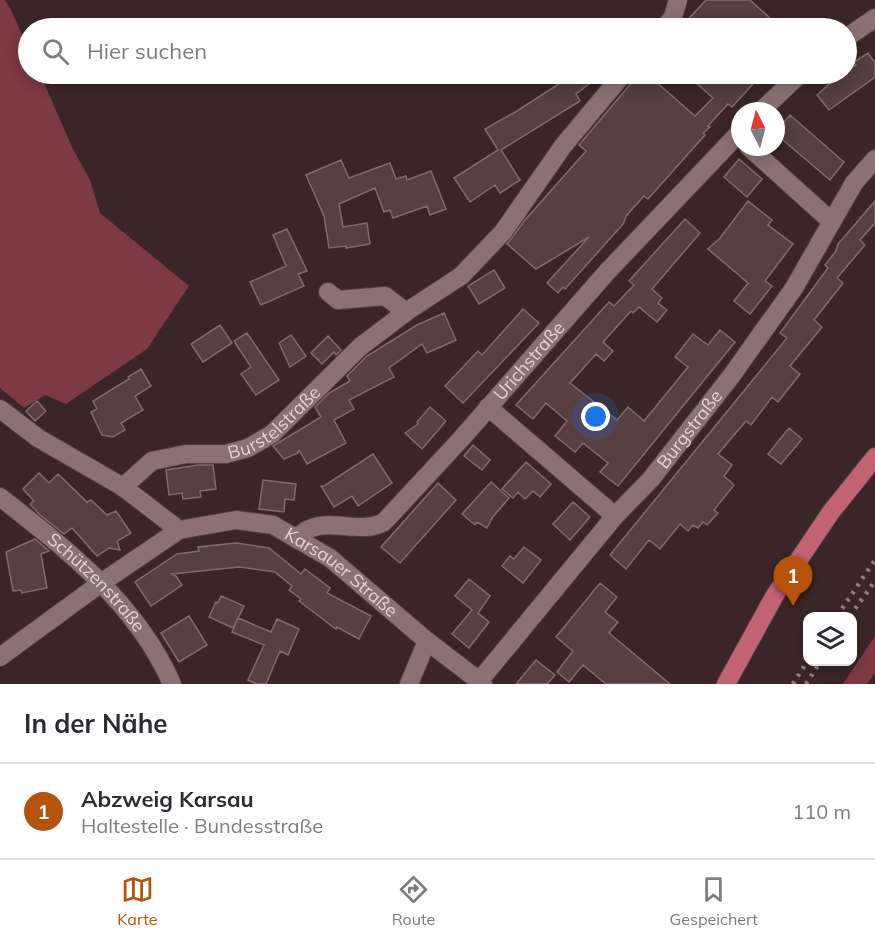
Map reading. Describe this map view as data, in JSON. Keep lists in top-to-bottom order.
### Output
{
  "streets": {
    "street": [
      "Urichstraße",
      "Burstelstraße",
      "Burgstraße",
      "Karsauer Straße",
      "Schützenstraße"
    ]
  },
  "crossings": [
    ["Urichstraße", "Karsauer Straße"],
    ["Burgstraße", "Karsauer Straße"],
    ["Karsauer Straße", "Schützenstraße"]
  ],
  "north": "top",
  "page": {
    "search": "Hier suchen",
    "pins": "1",
    "heading": "In der Nähe",
    "list": [
      {
        "mark": "1",
        "name": "Abzweig Karsau",
        "note": "Haltestelle · Bundesstraße",
        "value": "110 m"
      }
    ],
    "nav": ["Karte", "Route", "Gespeichert"]
  }
}
